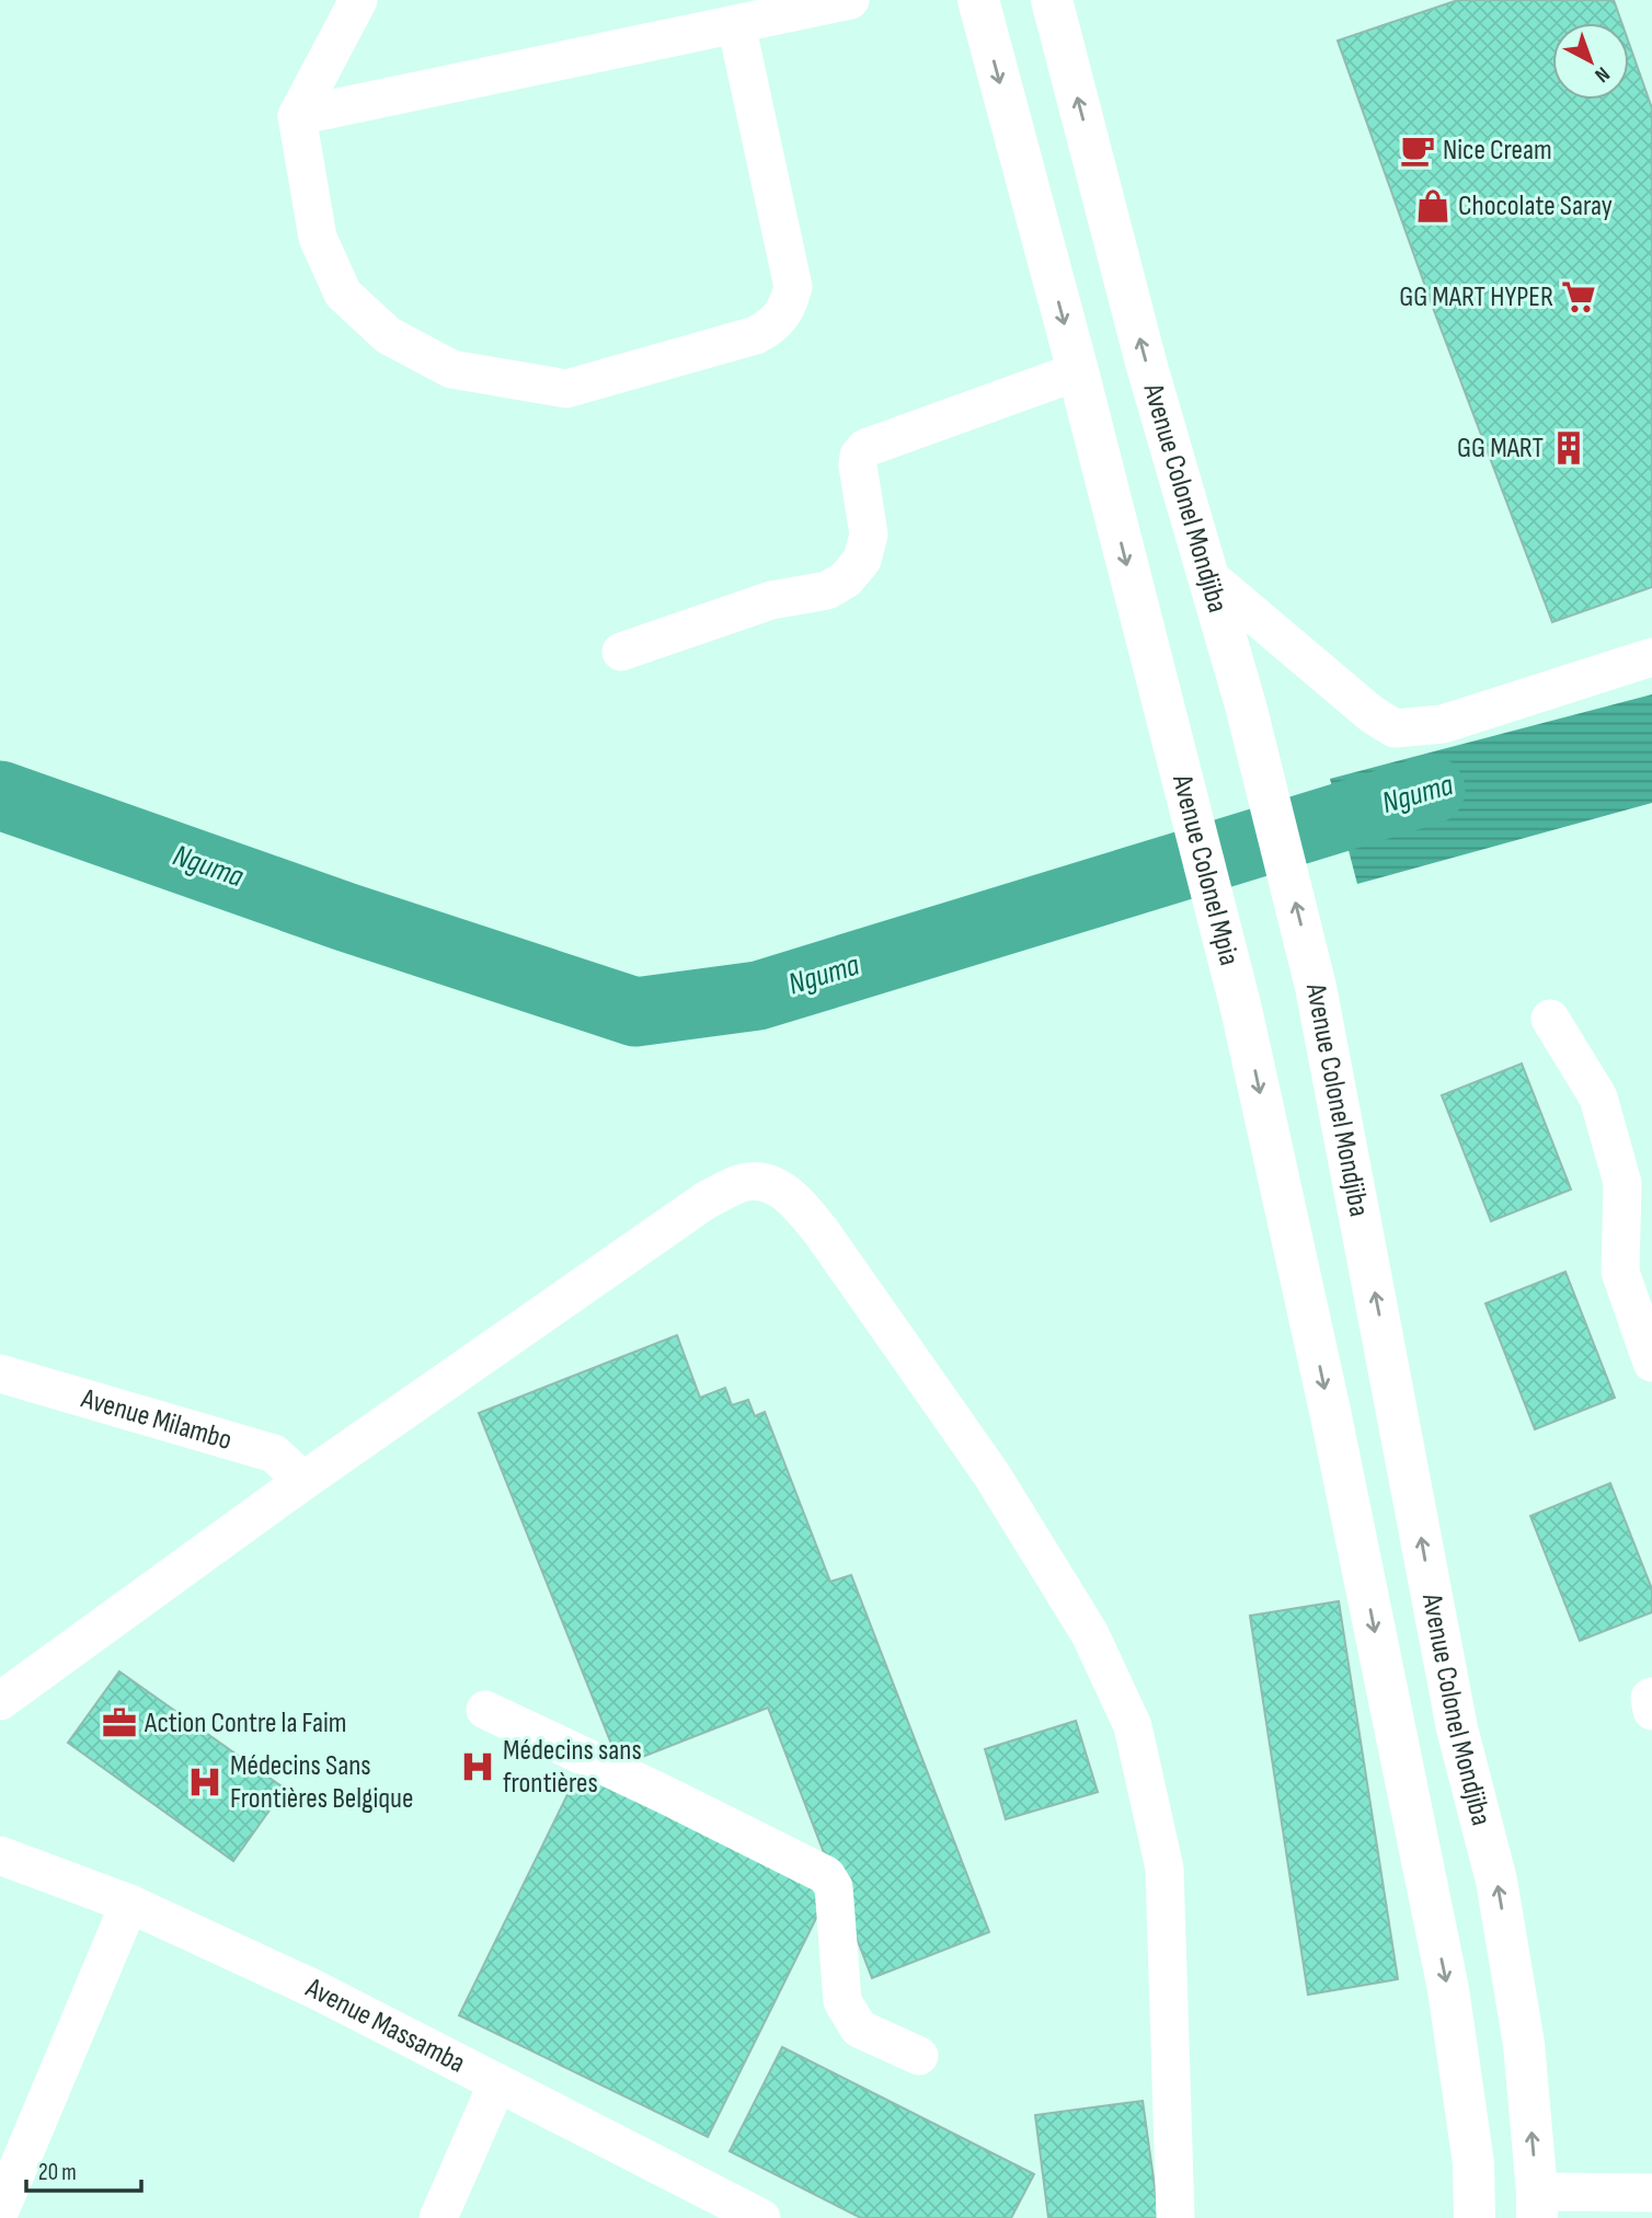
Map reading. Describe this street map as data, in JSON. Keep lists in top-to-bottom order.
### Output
{
  "streets": {
    "main road": ["Avenue Colonel Mondjiba", "Avenue Colonel Mpia"],
    "street": ["Avenue Milambo", "Avenue Massamba"]
  },
  "one_way": ["Avenue Colonel Mondjiba", "Avenue Colonel Mpia"],
  "water": ["Nguma"],
  "places": {
    "cafe": ["Nice Cream"],
    "shop": ["Chocolate Saray"],
    "supermarket": ["GG MART HYPER"],
    "building": ["GG MART"],
    "office": ["Action Contre la Faim"],
    "hospital": ["Médecins sans frontières", "Médecins Sans Frontières Belgique"]
  },
  "scale_bar": "20 m",
  "north": "bottom right"
}
